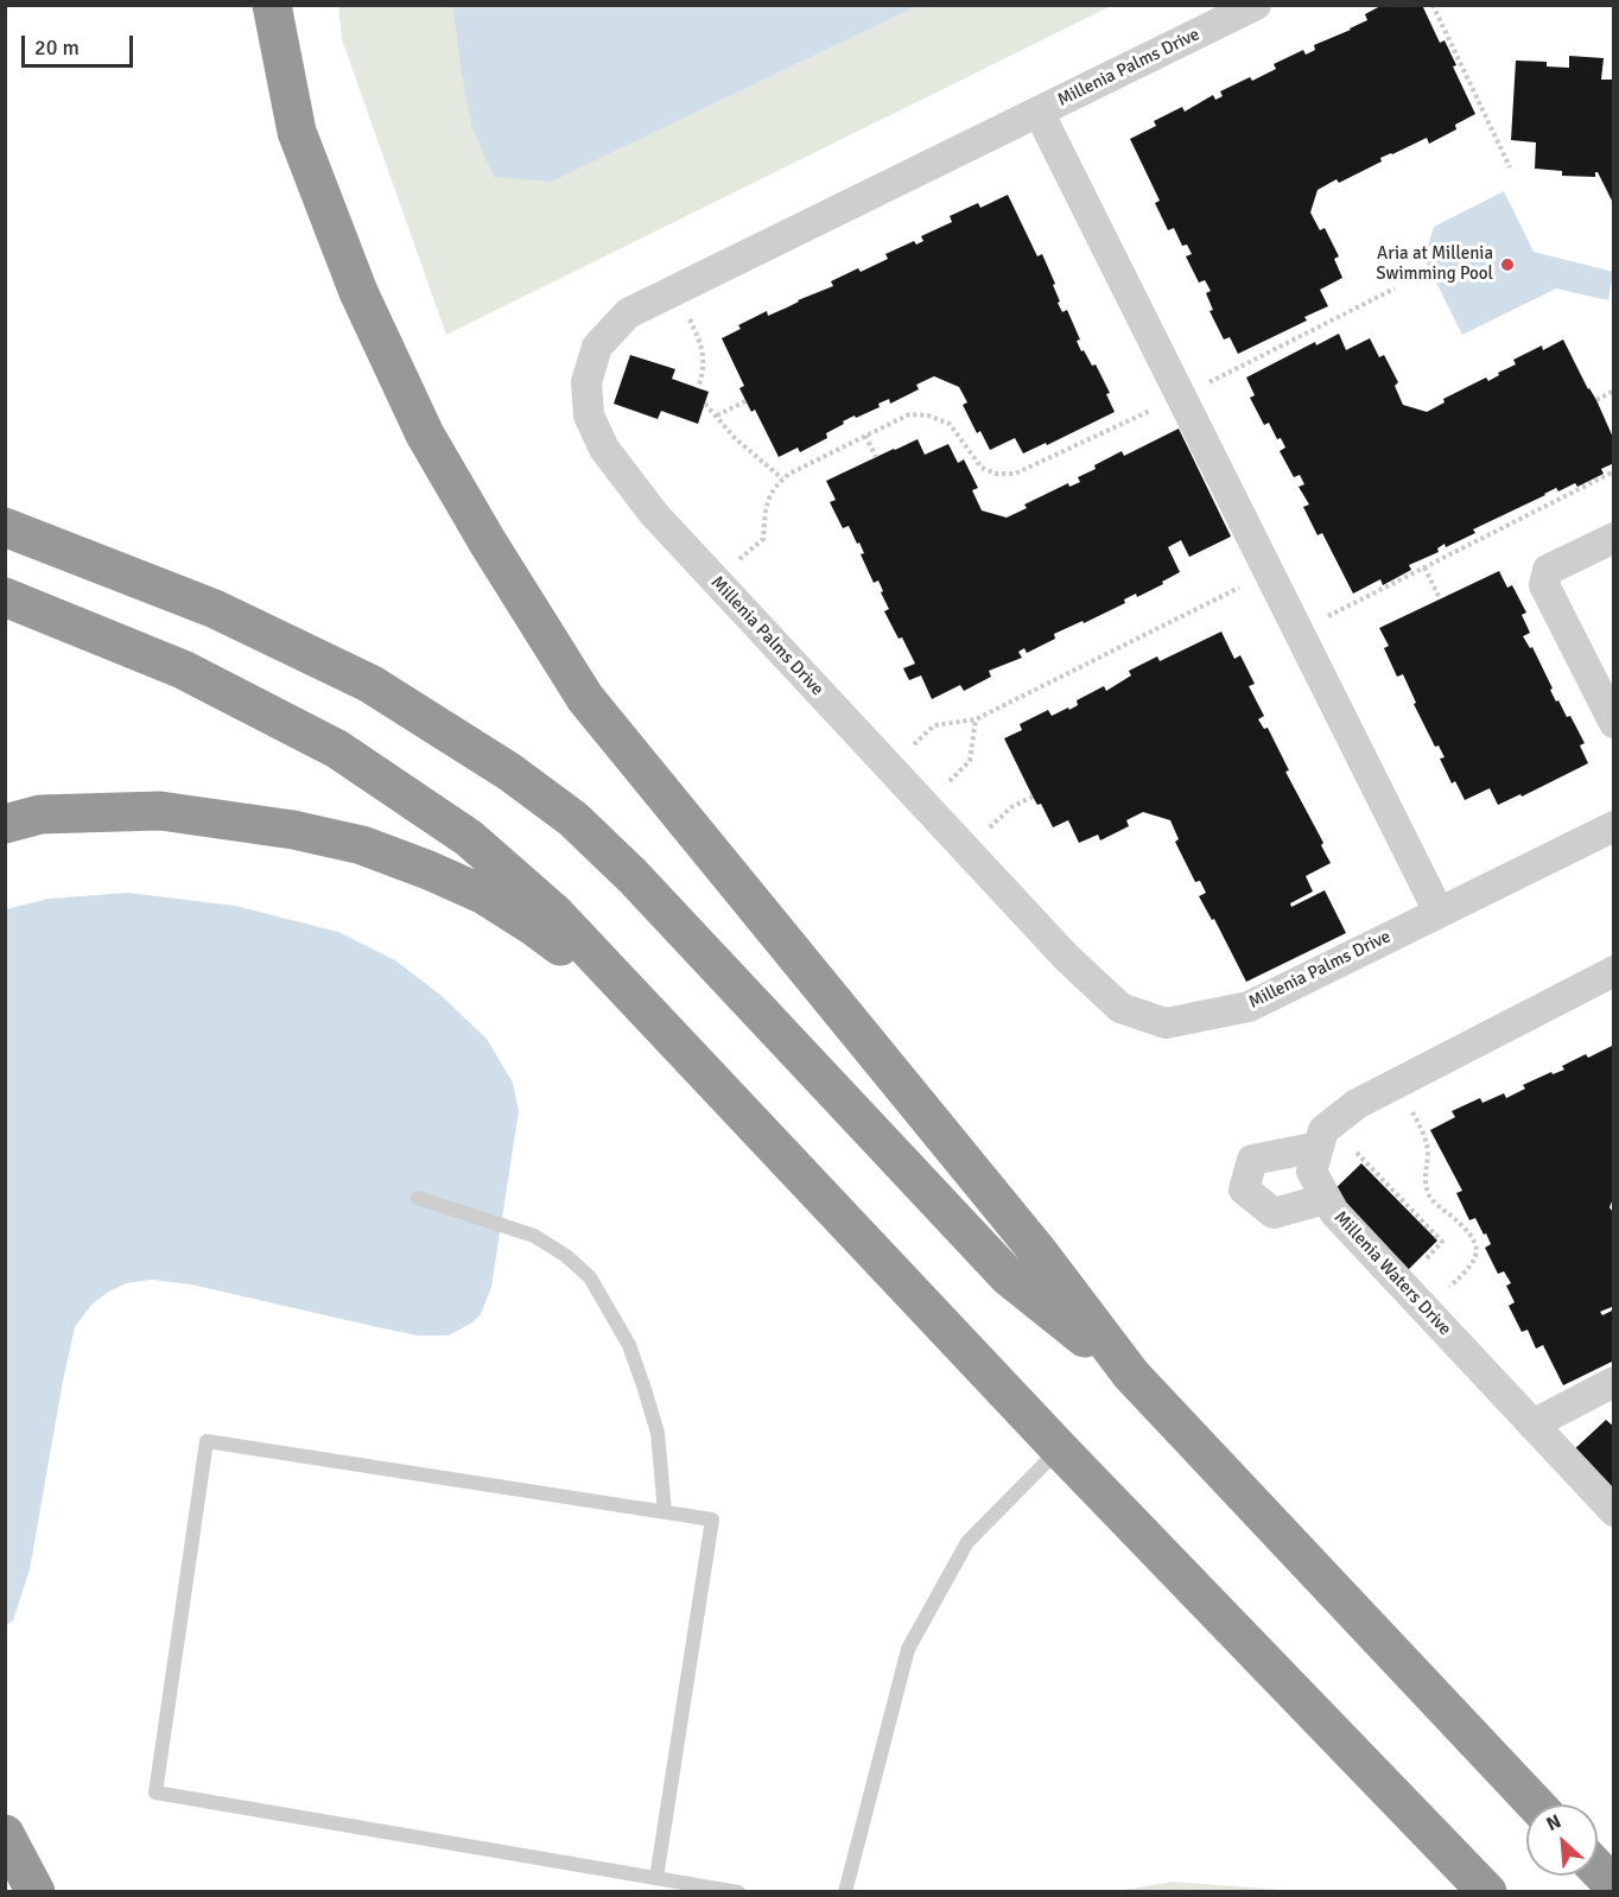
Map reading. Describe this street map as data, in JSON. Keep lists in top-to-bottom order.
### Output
{
  "streets": {
    "street": ["Millenia Palms Drive", "Millenia Waters Drive"]
  },
  "places": ["Aria at Millenia Swimming Pool"],
  "scale_bar": "20 m",
  "north": "top left"
}
